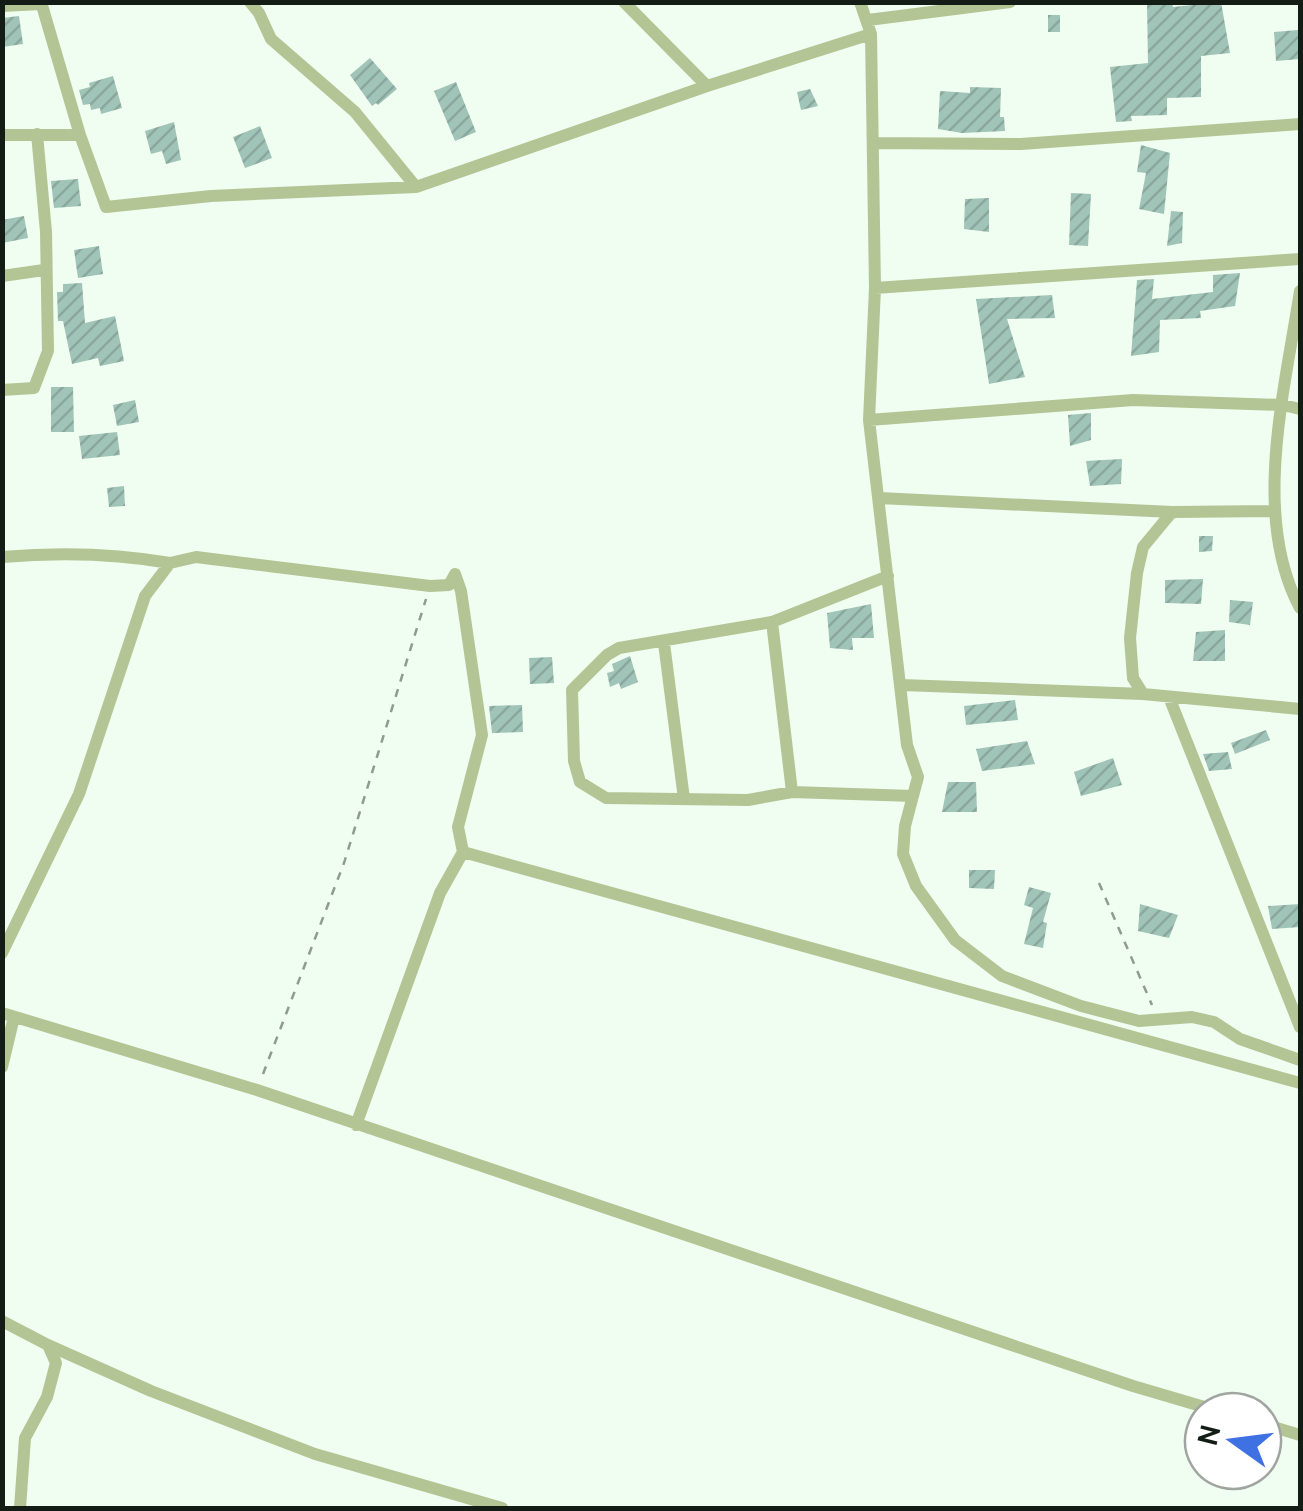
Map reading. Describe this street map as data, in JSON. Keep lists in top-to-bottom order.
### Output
{
  "north": "left"
}
